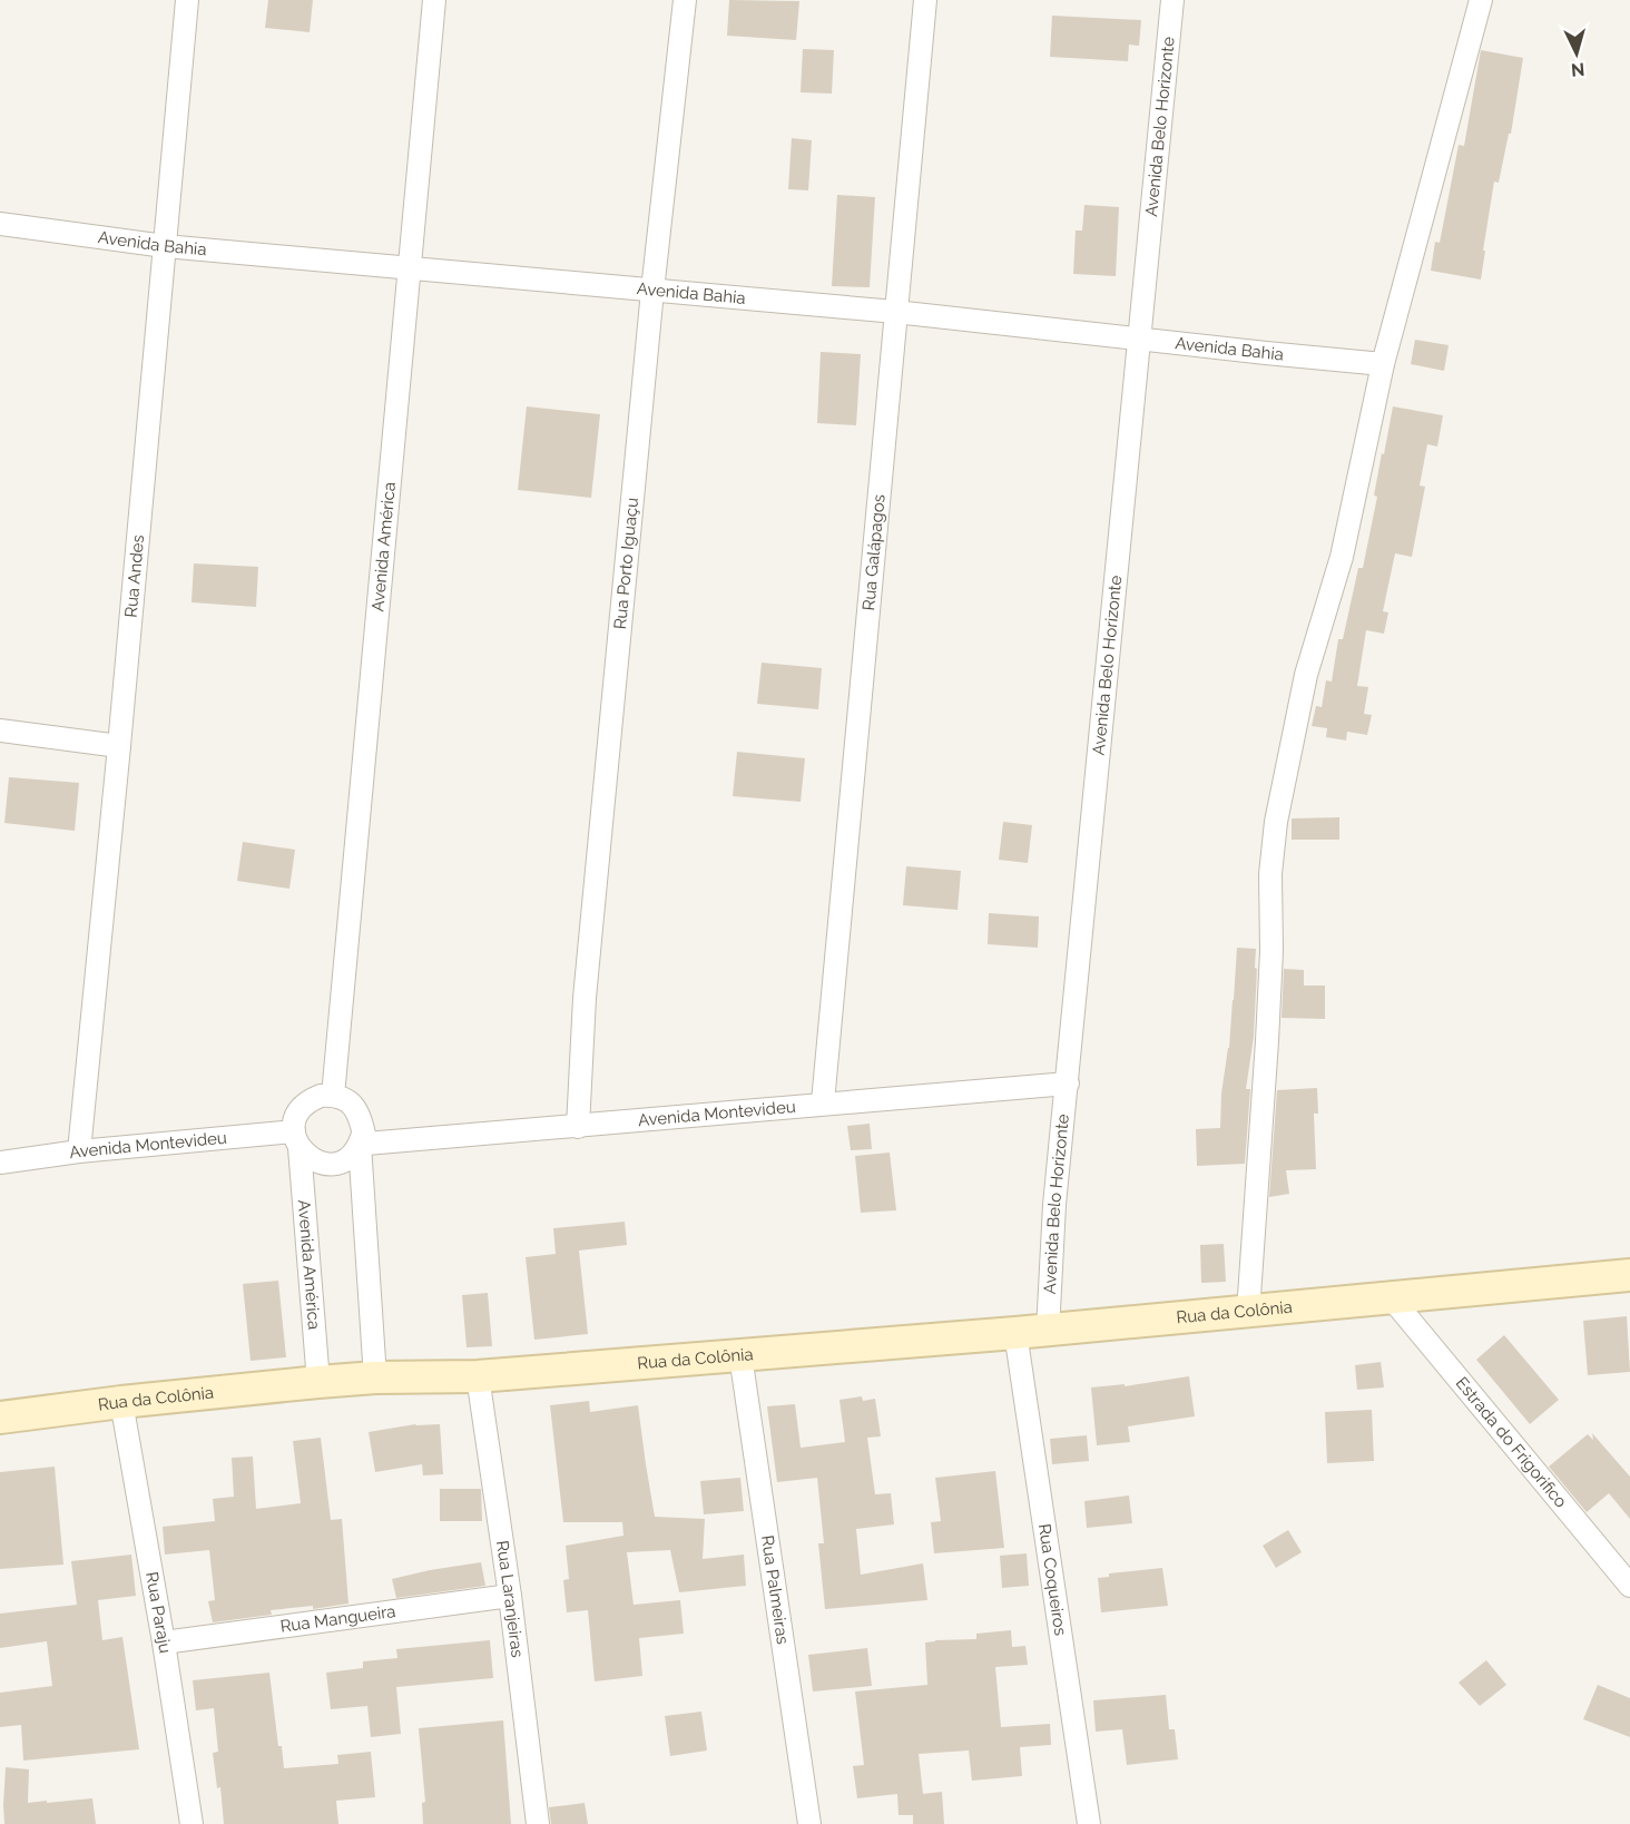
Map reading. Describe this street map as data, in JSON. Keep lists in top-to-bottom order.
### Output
{
  "streets": {
    "main road": ["Rua da Colônia"],
    "street": [
      "Avenida Belo Horizonte",
      "Avenida Bahia",
      "Avenida América",
      "Rua Galápagos",
      "Rua Porto Iguaçu",
      "Rua Andes",
      "Avenida Montevideu",
      "Estrada do Frigorifico",
      "Rua Coqueiros",
      "Rua Palmeiras",
      "Rua Laranjeiras",
      "Rua Paraju",
      "Rua Mangueira"
    ]
  },
  "crossings": [
    ["Avenida Belo Horizonte", "Avenida Bahia"],
    ["Avenida Belo Horizonte", "Avenida Montevideu"],
    ["Avenida Belo Horizonte", "Rua da Colônia"],
    ["Avenida Bahia", "Avenida América"],
    ["Avenida Bahia", "Rua Galápagos"],
    ["Avenida Bahia", "Rua Porto Iguaçu"],
    ["Avenida Bahia", "Rua Andes"],
    ["Avenida América", "Avenida Montevideu"],
    ["Avenida América", "Rua da Colônia"],
    ["Rua Galápagos", "Avenida Montevideu"],
    ["Rua Porto Iguaçu", "Avenida Montevideu"],
    ["Rua Andes", "Avenida Montevideu"],
    ["Rua da Colônia", "Estrada do Frigorifico"],
    ["Rua da Colônia", "Rua Coqueiros"],
    ["Rua da Colônia", "Rua Palmeiras"],
    ["Rua da Colônia", "Rua Laranjeiras"],
    ["Rua da Colônia", "Rua Paraju"],
    ["Rua Laranjeiras", "Rua Mangueira"],
    ["Rua Paraju", "Rua Mangueira"]
  ],
  "north": "bottom"
}
